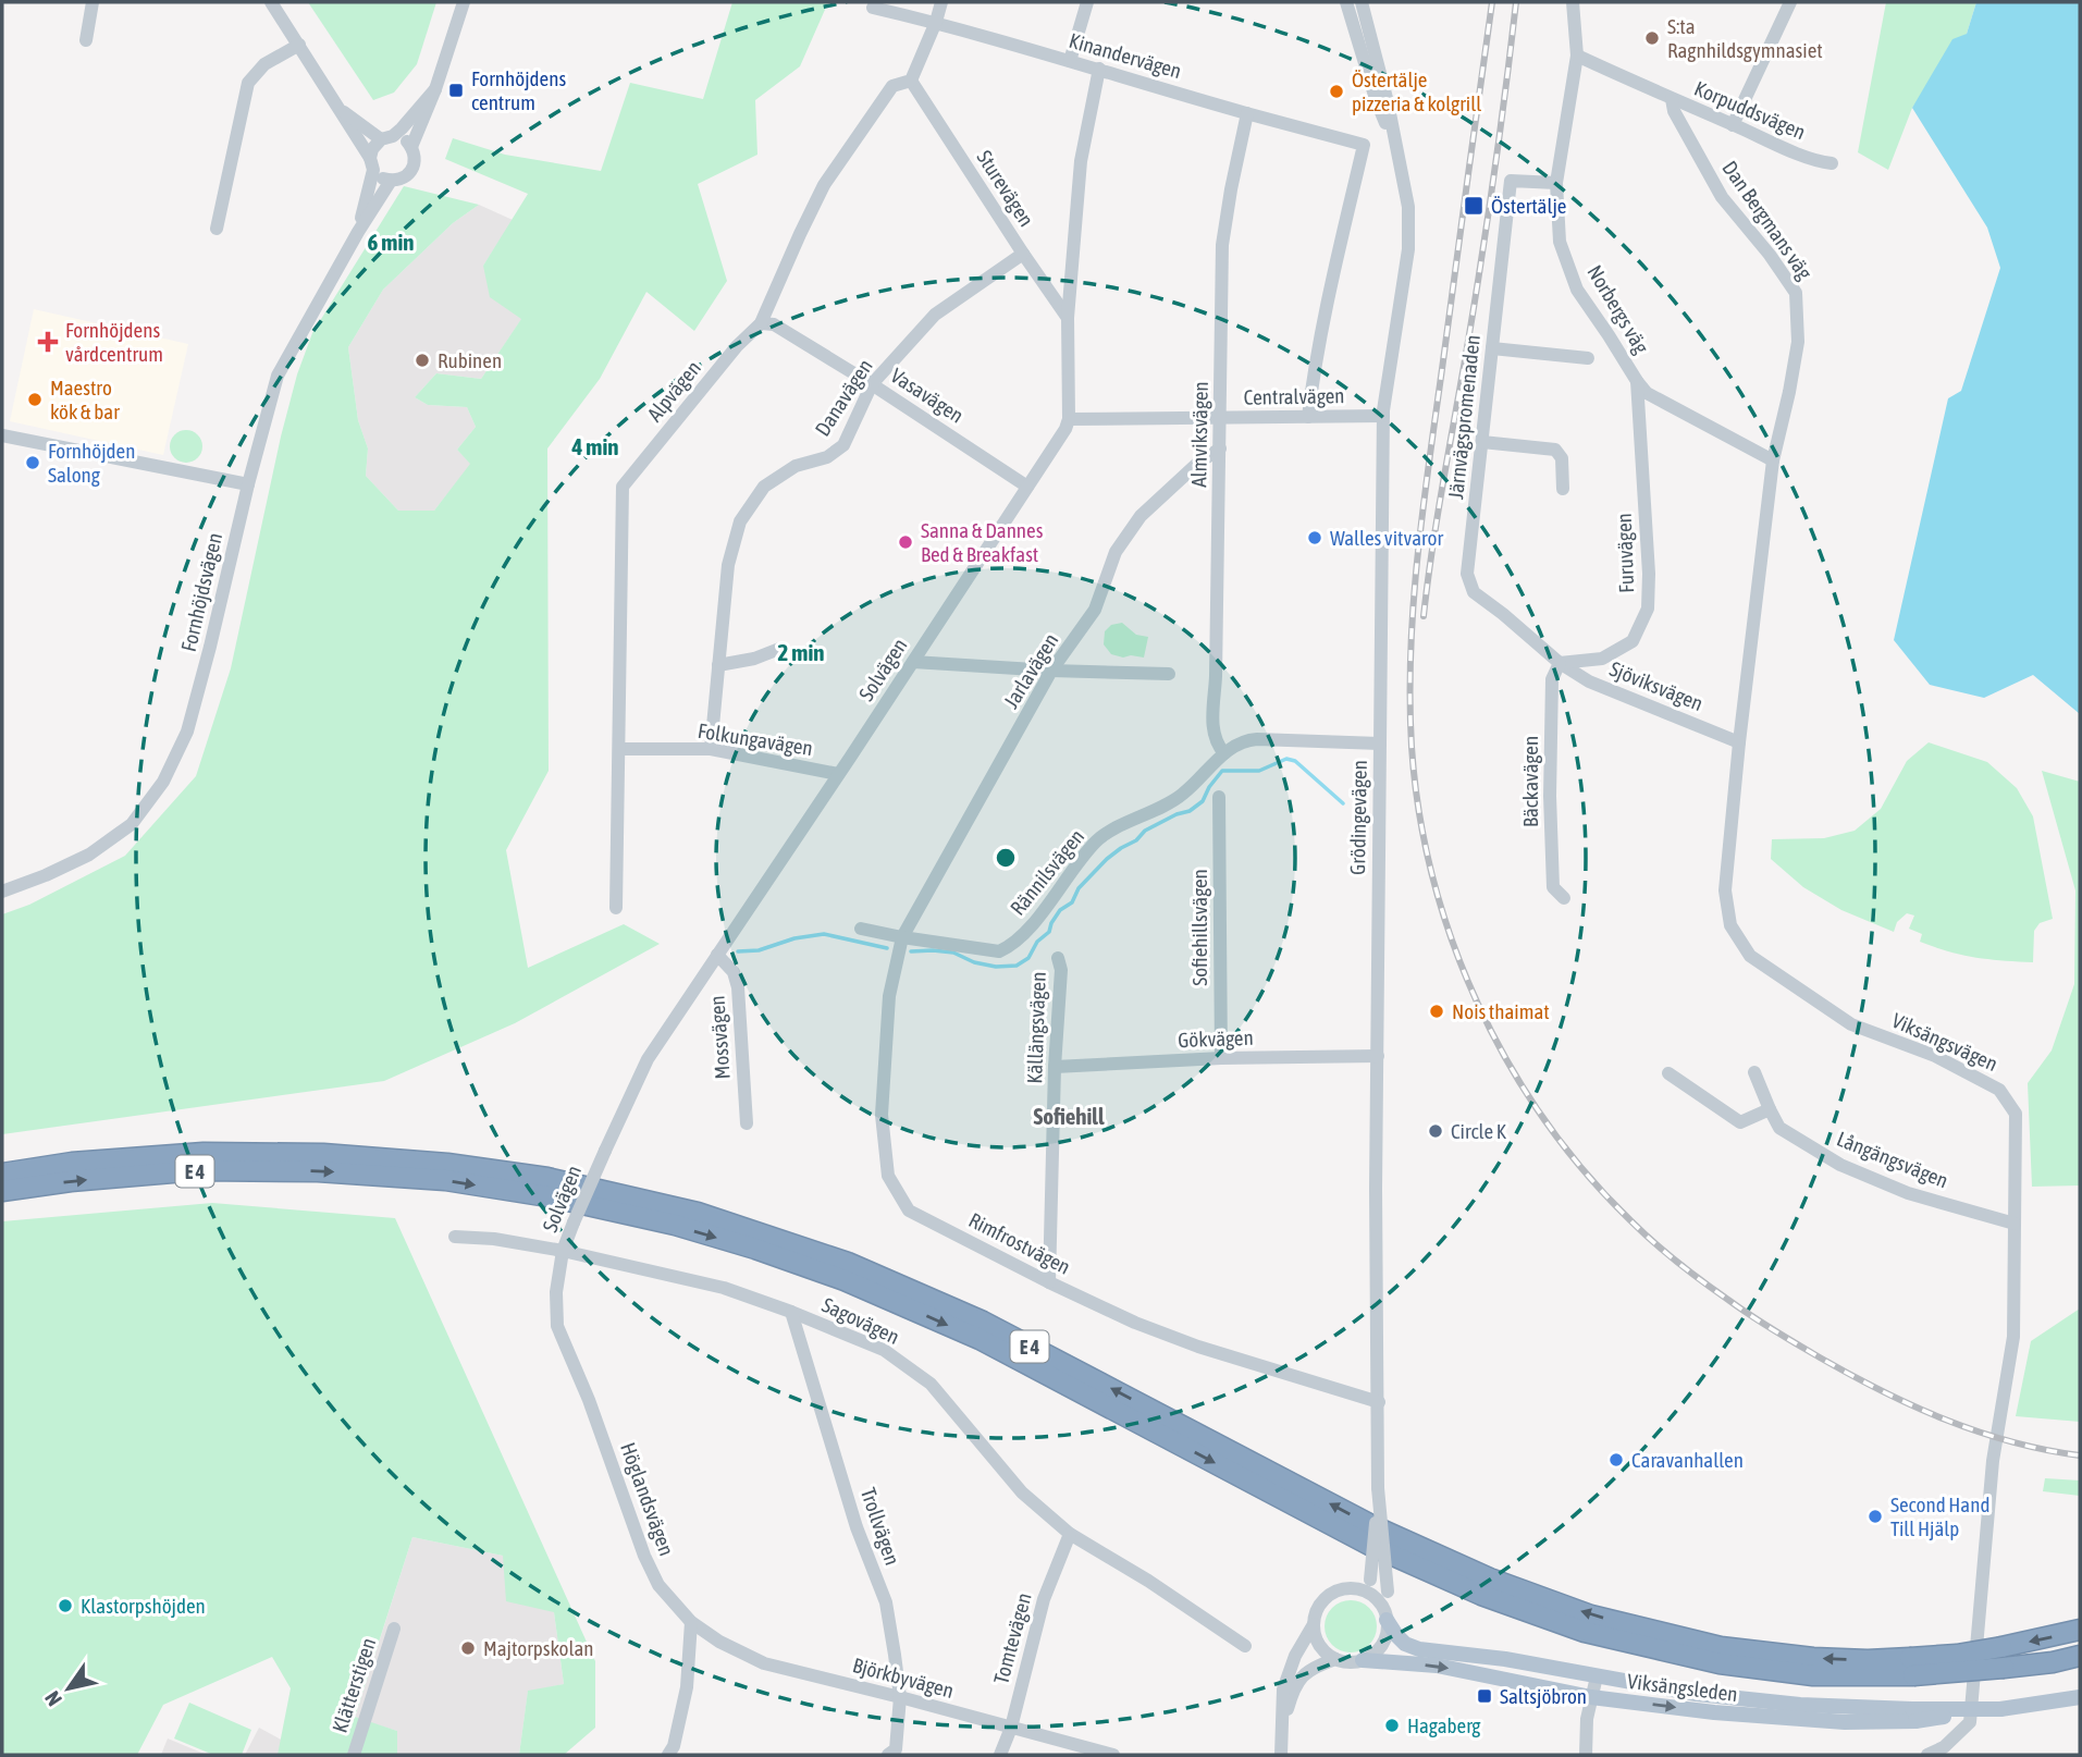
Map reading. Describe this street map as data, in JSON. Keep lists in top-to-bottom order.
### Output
{
  "streets": {
    "highway": ["E 4"],
    "main road": ["Viksängsleden"],
    "street": [
      "Kinandervägen",
      "Korpuddsvägen",
      "Sturevägen",
      "Dan Bergmans väg",
      "Norbergs väg",
      "Alpvägen",
      "Vasavägen",
      "Centralvägen",
      "Danavägen",
      "Järnvägspromenaden",
      "Almviksvägen",
      "Furuvägen",
      "Fornhöjdsvägen",
      "Solvägen",
      "Jarlavägen",
      "Sjöviksvägen",
      "Folkungavägen",
      "Bäckavägen",
      "Grödingevägen",
      "Rännilsvägen",
      "Sofiehillsvägen",
      "Källängsvägen",
      "Mossvägen",
      "Gökvägen",
      "Viksängsvägen",
      "Långängsvägen",
      "Rimfrostvägen",
      "Sagovägen",
      "Höglandsvägen",
      "Trollvägen",
      "Tomtevägen",
      "Björkbyvägen",
      "Klätterstigen"
    ]
  },
  "crossings": [
    ["Kinandervägen", "Centralvägen"],
    ["Kinandervägen", "Almviksvägen"],
    ["Korpuddsvägen", "Dan Bergmans väg"],
    ["Korpuddsvägen", "Norbergs väg"],
    ["Sturevägen", "Alpvägen"],
    ["Sturevägen", "Danavägen"],
    ["Dan Bergmans väg", "Norbergs väg"],
    ["Dan Bergmans väg", "Viksängsvägen"],
    ["Norbergs väg", "Järnvägspromenaden"],
    ["Norbergs väg", "Furuvägen"],
    ["Norbergs väg", "Viksängsvägen"],
    ["Alpvägen", "Vasavägen"],
    ["Alpvägen", "Folkungavägen"],
    ["Vasavägen", "Danavägen"],
    ["Vasavägen", "Solvägen"],
    ["Centralvägen", "Almviksvägen"],
    ["Centralvägen", "Solvägen"],
    ["Centralvägen", "Grödingevägen"],
    ["Danavägen", "Folkungavägen"],
    ["Järnvägspromenaden", "Furuvägen"],
    ["Järnvägspromenaden", "Sjöviksvägen"],
    ["Järnvägspromenaden", "Bäckavägen"],
    ["Almviksvägen", "Jarlavägen"],
    ["Almviksvägen", "Rännilsvägen"],
    ["Furuvägen", "Sjöviksvägen"],
    ["Furuvägen", "Bäckavägen"],
    ["Solvägen", "Folkungavägen"],
    ["Solvägen", "Mossvägen"],
    ["Solvägen", "Sagovägen"],
    ["Solvägen", "Höglandsvägen"],
    ["Jarlavägen", "Rännilsvägen"],
    ["Jarlavägen", "Rimfrostvägen"],
    ["Sjöviksvägen", "Bäckavägen"],
    ["Sjöviksvägen", "Viksängsvägen"],
    ["Grödingevägen", "Rännilsvägen"],
    ["Grödingevägen", "Gökvägen"],
    ["Grödingevägen", "Rimfrostvägen"],
    ["Grödingevägen", "Viksängsleden"],
    ["Rännilsvägen", "Rimfrostvägen"],
    ["Sofiehillsvägen", "Gökvägen"],
    ["Källängsvägen", "Gökvägen"],
    ["Källängsvägen", "Rimfrostvägen"],
    ["Viksängsvägen", "Långängsvägen"],
    ["Sagovägen", "Höglandsvägen"],
    ["Sagovägen", "Trollvägen"],
    ["Sagovägen", "Tomtevägen"],
    ["Höglandsvägen", "Björkbyvägen"],
    ["Trollvägen", "Björkbyvägen"],
    ["Tomtevägen", "Björkbyvägen"]
  ],
  "districts": ["Sofiehill"],
  "places": {
    "other": [
      "S:ta Ragnhildsgymnasiet",
      "Östertälje pizzeria & kolgrill",
      "Rubinen",
      "Maestro kök & bar",
      "Fornhöjden Salong",
      "Walles vitvaror",
      "Sanna & Dannes Bed & Breakfast",
      "Nois thaimat",
      "Circle K",
      "Caravanhallen",
      "Second Hand Till Hjälp",
      "Klastorpshöjden",
      "Majtorpskolan",
      "Hagaberg"
    ],
    "transit": ["Fornhöjdens centrum", "Östertälje", "Saltsjöbron"],
    "health": ["Fornhöjdens vårdcentrum"]
  },
  "north": "bottom left",
  "rings": ["6 min", "4 min", "2 min"]
}
